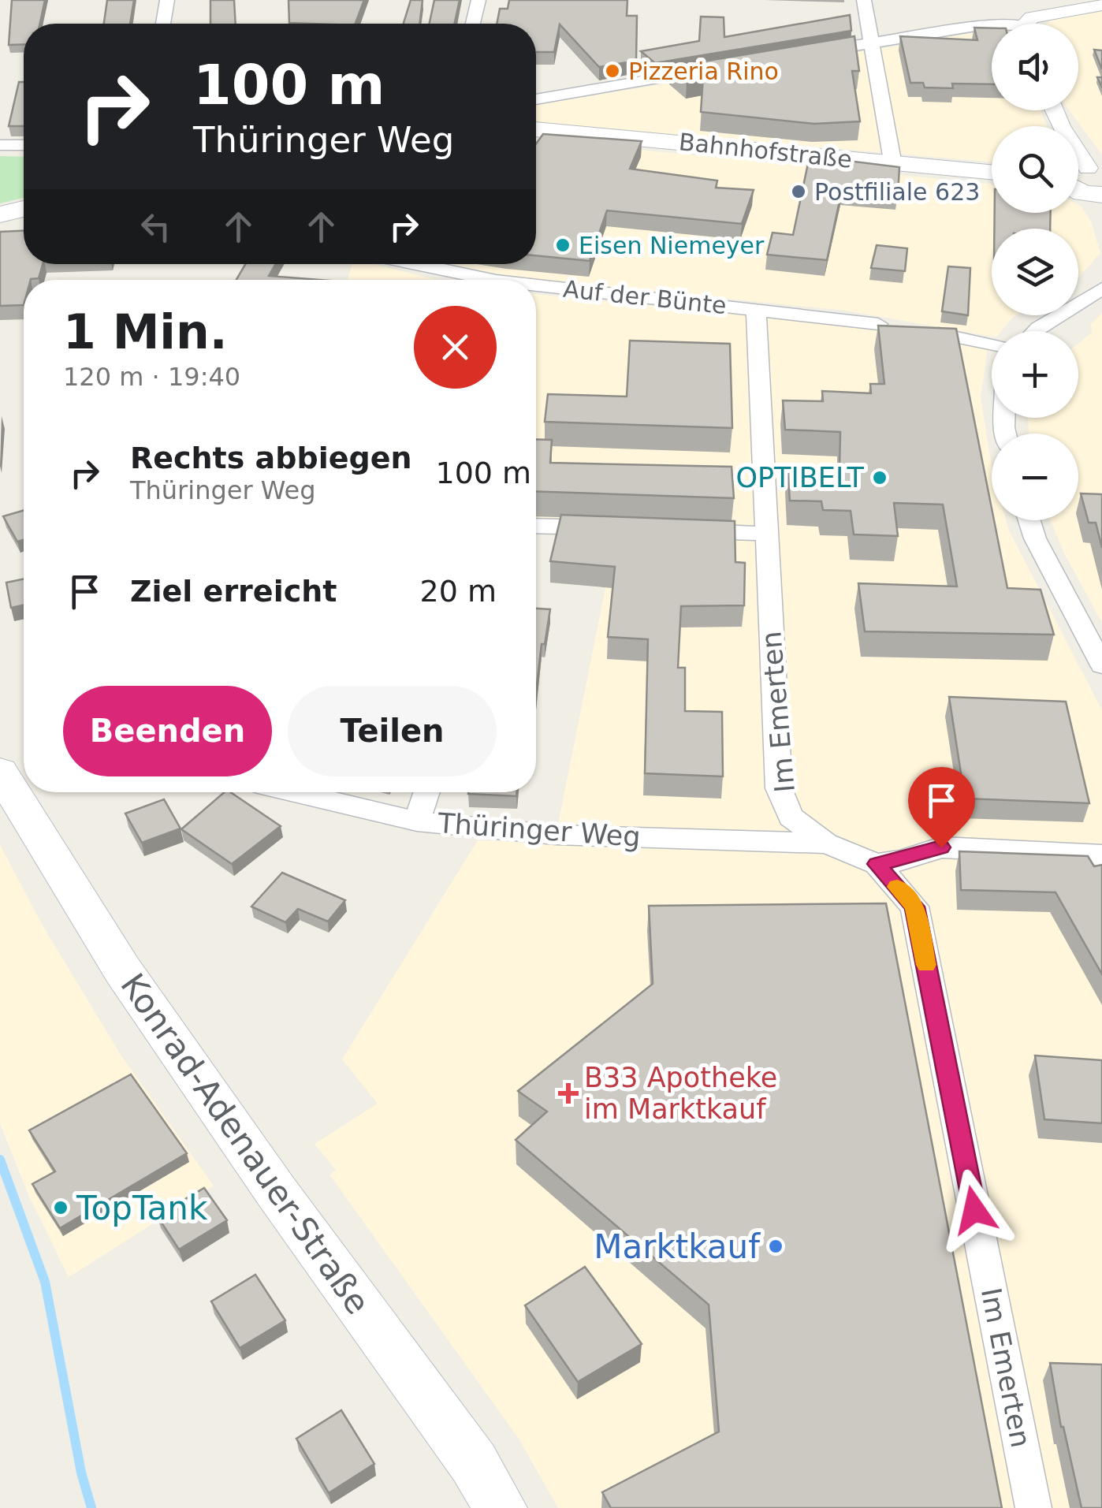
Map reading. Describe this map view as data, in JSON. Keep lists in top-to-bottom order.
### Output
{
  "streets": {
    "main road": ["Bahnhofstraße", "Konrad-Adenauer-Straße"],
    "street": ["Auf der Bünte", "Im Emerten", "Thüringer Weg"]
  },
  "crossings": [
    ["Auf der Bünte", "Im Emerten"],
    ["Im Emerten", "Thüringer Weg"]
  ],
  "places": {
    "other": [
      "Pizzeria Rino",
      "Postfiliale 623",
      "Eisen Niemeyer",
      "OPTIBELT",
      "TopTank",
      "Marktkauf"
    ],
    "health": ["B33 Apotheke im Marktkauf"]
  },
  "page": {
    "map_buttons": ["+", "−"],
    "turn": ["100 m", "Thüringer Weg"],
    "heading": ["1 Min.", "120 m · 19:40"],
    "list": [
      {
        "name": "Rechts abbiegen",
        "note": "Thüringer Weg",
        "value": "100 m"
      },
      {
        "name": "Ziel erreicht",
        "value": "20 m"
      }
    ],
    "buttons": ["Beenden", "Teilen"]
  }
}
